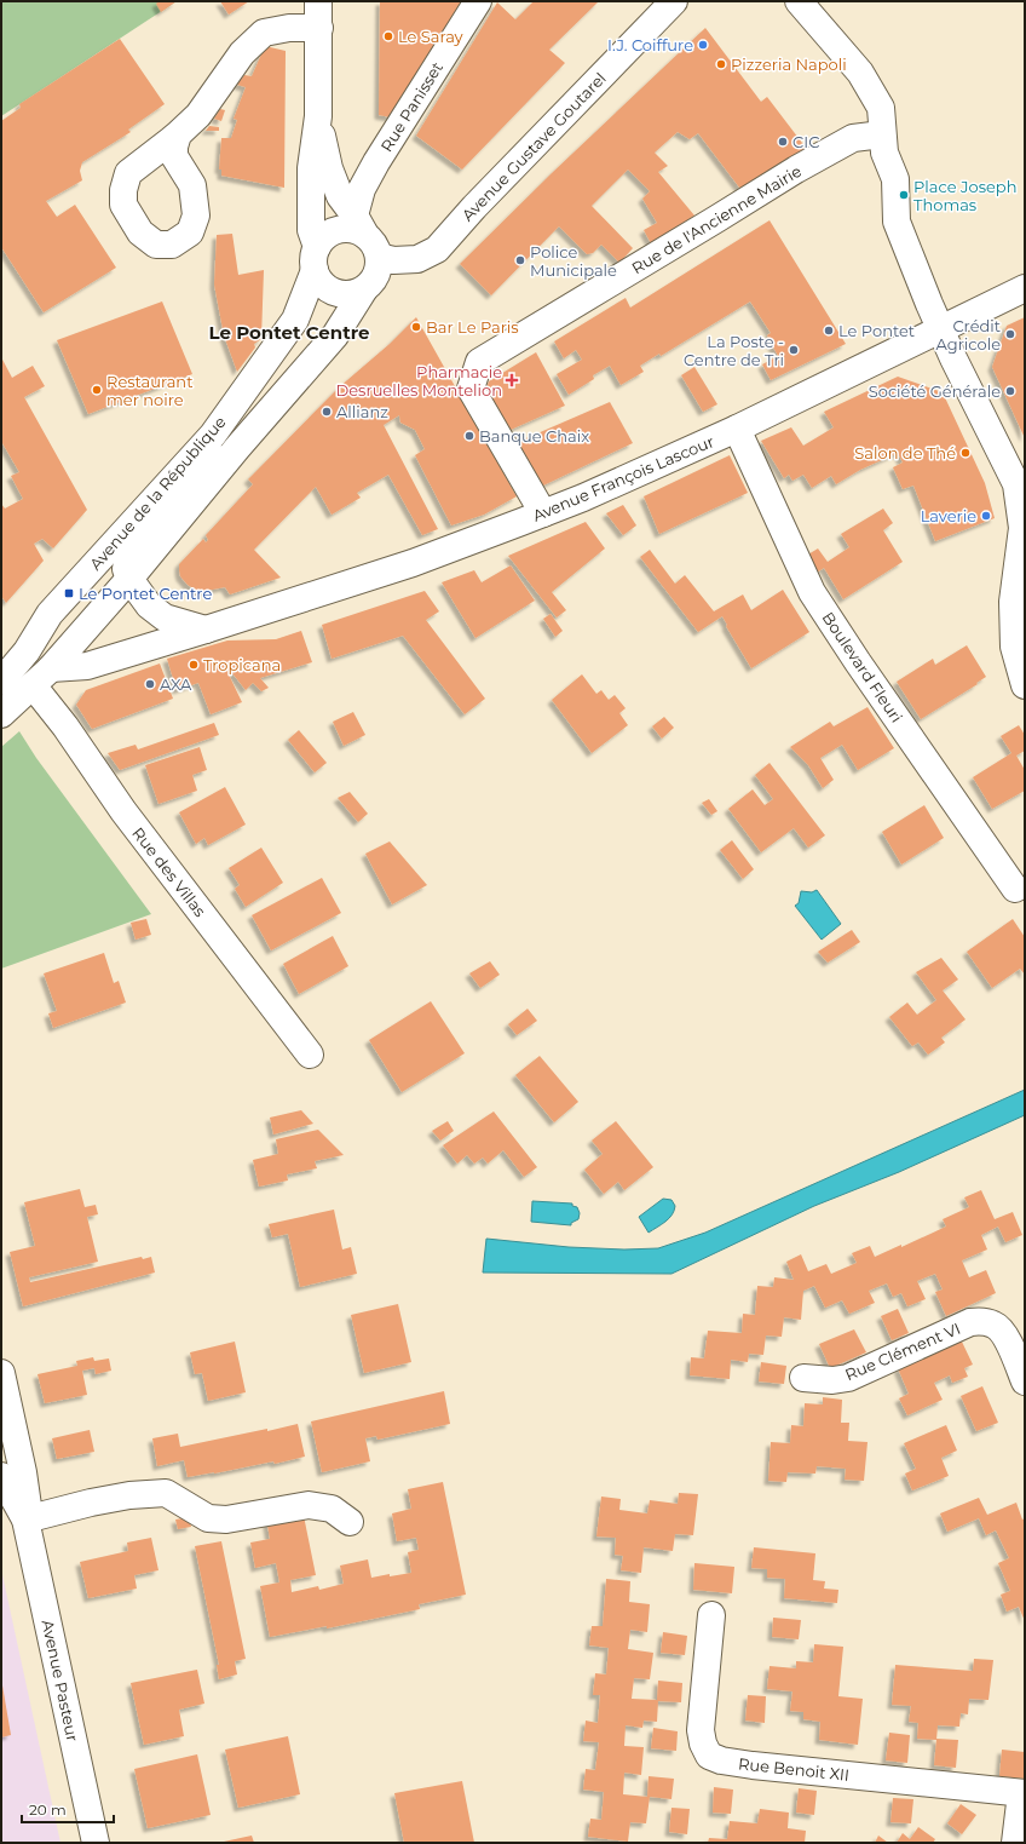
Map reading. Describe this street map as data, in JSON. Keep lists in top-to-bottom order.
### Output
{
  "streets": {
    "street": [
      "Rue Panisset",
      "Avenue Gustave Goutarel",
      "Rue de l'Ancienne Mairie",
      "Avenue François Lascour",
      "Avenue de la République",
      "Boulevard Fleuri",
      "Rue des Villas",
      "Rue Clément VI",
      "Avenue Pasteur",
      "Rue Benoit XII"
    ]
  },
  "crossings": [
    ["Rue Panisset", "Avenue Gustave Goutarel"],
    ["Rue Panisset", "Avenue de la République"],
    ["Avenue Gustave Goutarel", "Avenue de la République"],
    ["Rue de l'Ancienne Mairie", "Avenue François Lascour"],
    ["Avenue François Lascour", "Avenue de la République"],
    ["Avenue François Lascour", "Boulevard Fleuri"],
    ["Avenue François Lascour", "Rue des Villas"],
    ["Avenue de la République", "Rue des Villas"]
  ],
  "districts": ["Le Pontet Centre"],
  "places": {
    "other": [
      "Le Saray",
      "I.J. Coiffure",
      "Pizzeria Napoli",
      "CIC",
      "Place Joseph Thomas",
      "Police Municipale",
      "Bar Le Paris",
      "Le Pontet",
      "Crédit Agricole",
      "La Poste - Centre de Tri",
      "Restaurant mer noire",
      "Société Générale",
      "Allianz",
      "Banque Chaix",
      "Salon de Thé",
      "Laverie",
      "Tropicana",
      "AXA"
    ],
    "health": ["Pharmacie Desruelles Montelion"],
    "transit": ["Le Pontet Centre"]
  },
  "scale_bar": "20 m"
}
